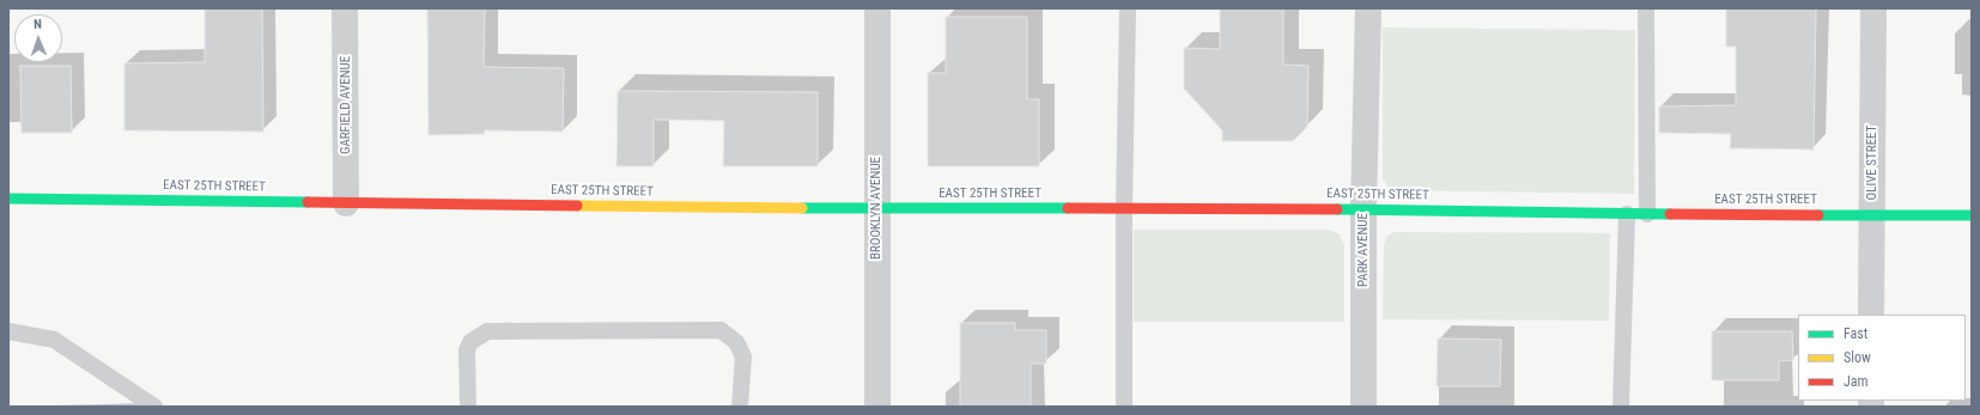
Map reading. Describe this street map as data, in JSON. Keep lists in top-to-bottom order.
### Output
{
  "streets": {
    "street": [
      "GARFIELD AVENUE",
      "OLIVE STREET",
      "EAST 25TH STREET",
      "BROOKLYN AVENUE",
      "PARK AVENUE"
    ]
  },
  "crossings": [
    ["GARFIELD AVENUE", "EAST 25TH STREET"],
    ["OLIVE STREET", "EAST 25TH STREET"],
    ["EAST 25TH STREET", "BROOKLYN AVENUE"],
    ["EAST 25TH STREET", "PARK AVENUE"]
  ],
  "legend": ["Fast", "Slow", "Jam"],
  "north": "top"
}
